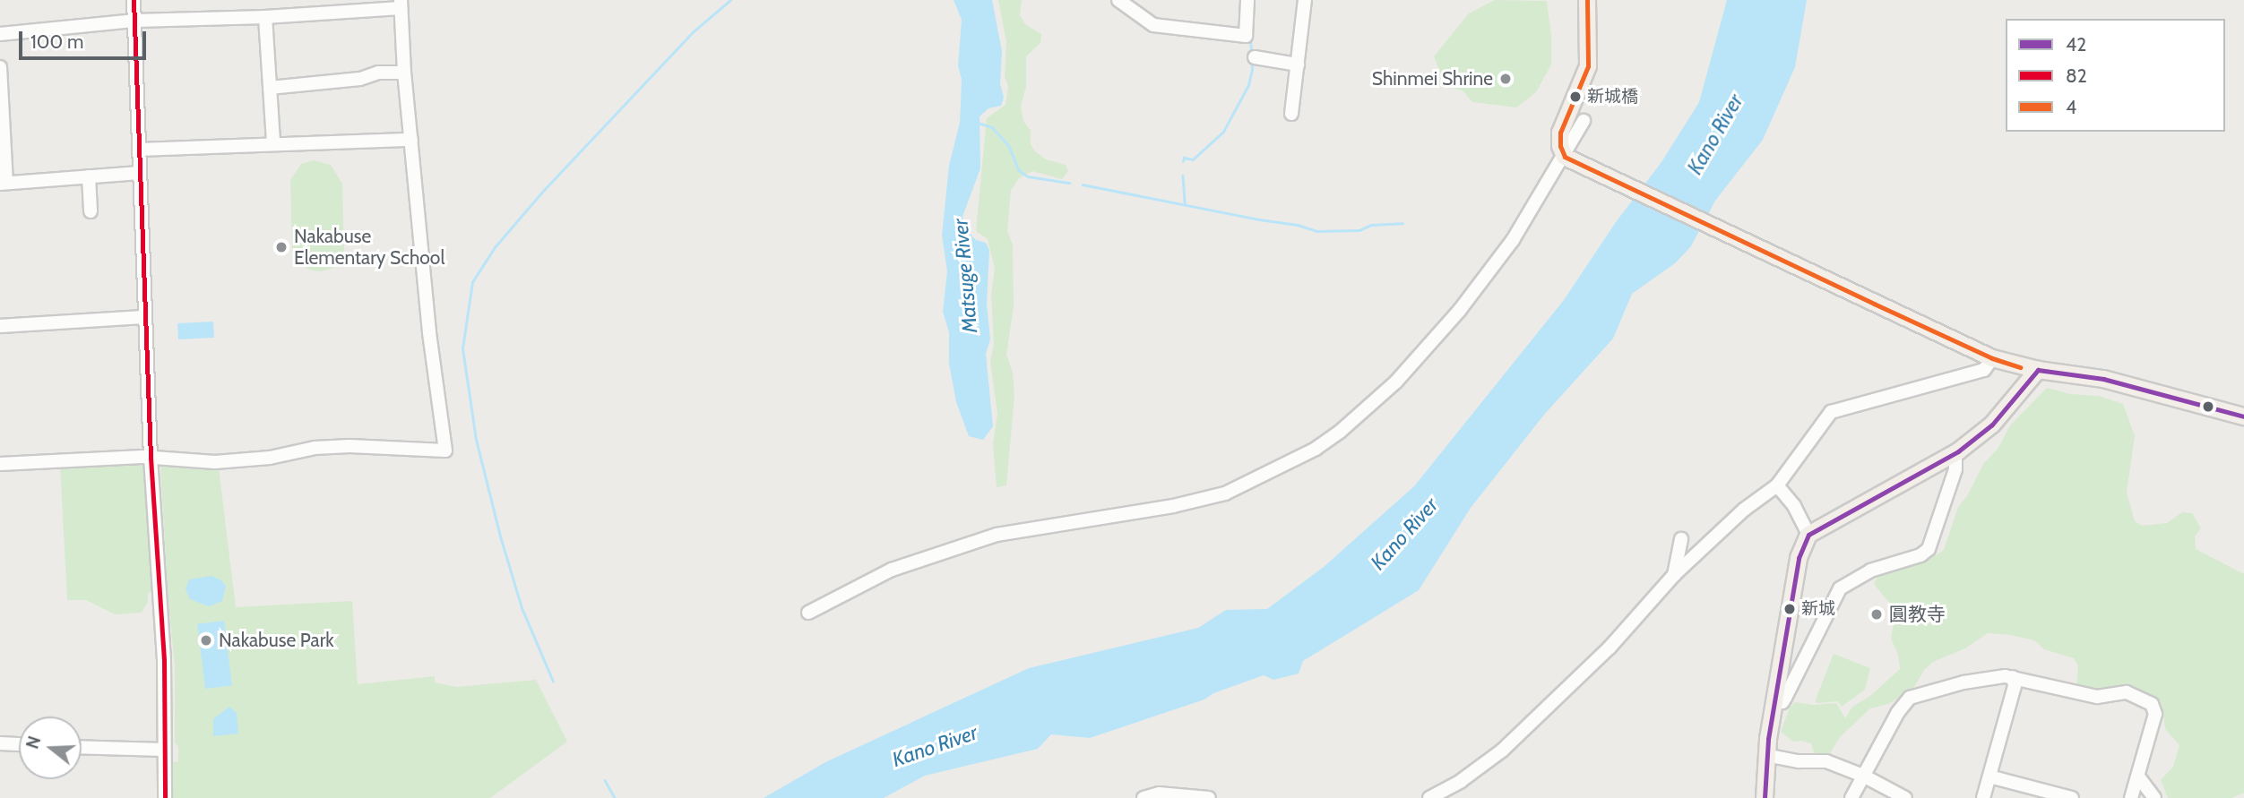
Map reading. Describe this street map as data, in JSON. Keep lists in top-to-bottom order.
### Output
{
  "water": ["Kano River", "Matsuge River"],
  "places": [
    "Shinmei Shrine",
    "新城橋",
    "Nakabuse Elementary School",
    "新城",
    "圓教寺",
    "Nakabuse Park"
  ],
  "lines": ["transit line 82", "transit line 4", "transit line 42"],
  "legend": ["42", "82", "4"],
  "scale_bar": "100 m",
  "north": "left"
}
